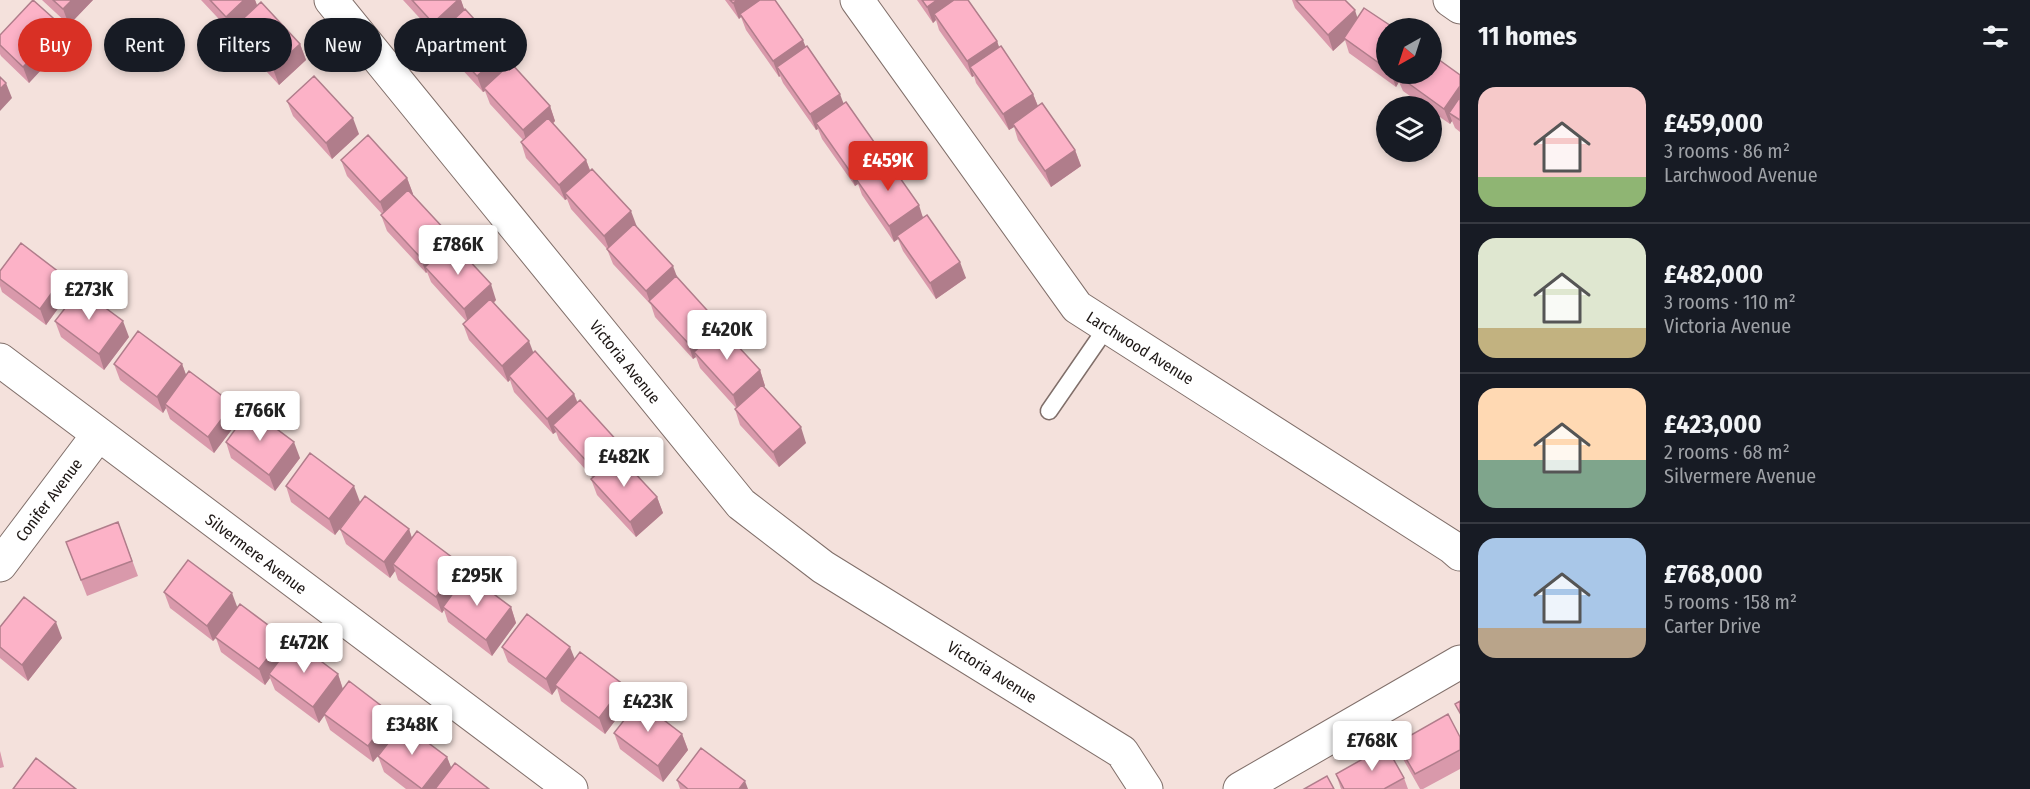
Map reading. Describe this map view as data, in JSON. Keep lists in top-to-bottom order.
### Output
{
  "streets": {
    "street": [
      "Larchwood Avenue",
      "Victoria Avenue",
      "Conifer Avenue",
      "Silvermere Avenue"
    ]
  },
  "crossings": [
    ["Conifer Avenue", "Silvermere Avenue"]
  ],
  "north": "bottom left",
  "page": {
    "heading": "11 homes",
    "chip": [
      "Buy",
      "Rent",
      "Filters",
      "New",
      "Apartment"
    ],
    "list": [
      {
        "name": "£459,000",
        "note": "3 rooms · 86 m² · Larchwood Avenue"
      },
      {
        "name": "£482,000",
        "note": "3 rooms · 110 m² · Victoria Avenue"
      },
      {
        "name": "£423,000",
        "note": "2 rooms · 68 m² · Silvermere Avenue"
      },
      {
        "name": "£768,000",
        "note": "5 rooms · 158 m² · Carter Drive"
      }
    ],
    "price": [
      "£459K",
      "£786K",
      "£273K",
      "£420K",
      "£766K",
      "£482K",
      "£295K",
      "£472K",
      "£423K",
      "£348K",
      "£768K"
    ]
  }
}
